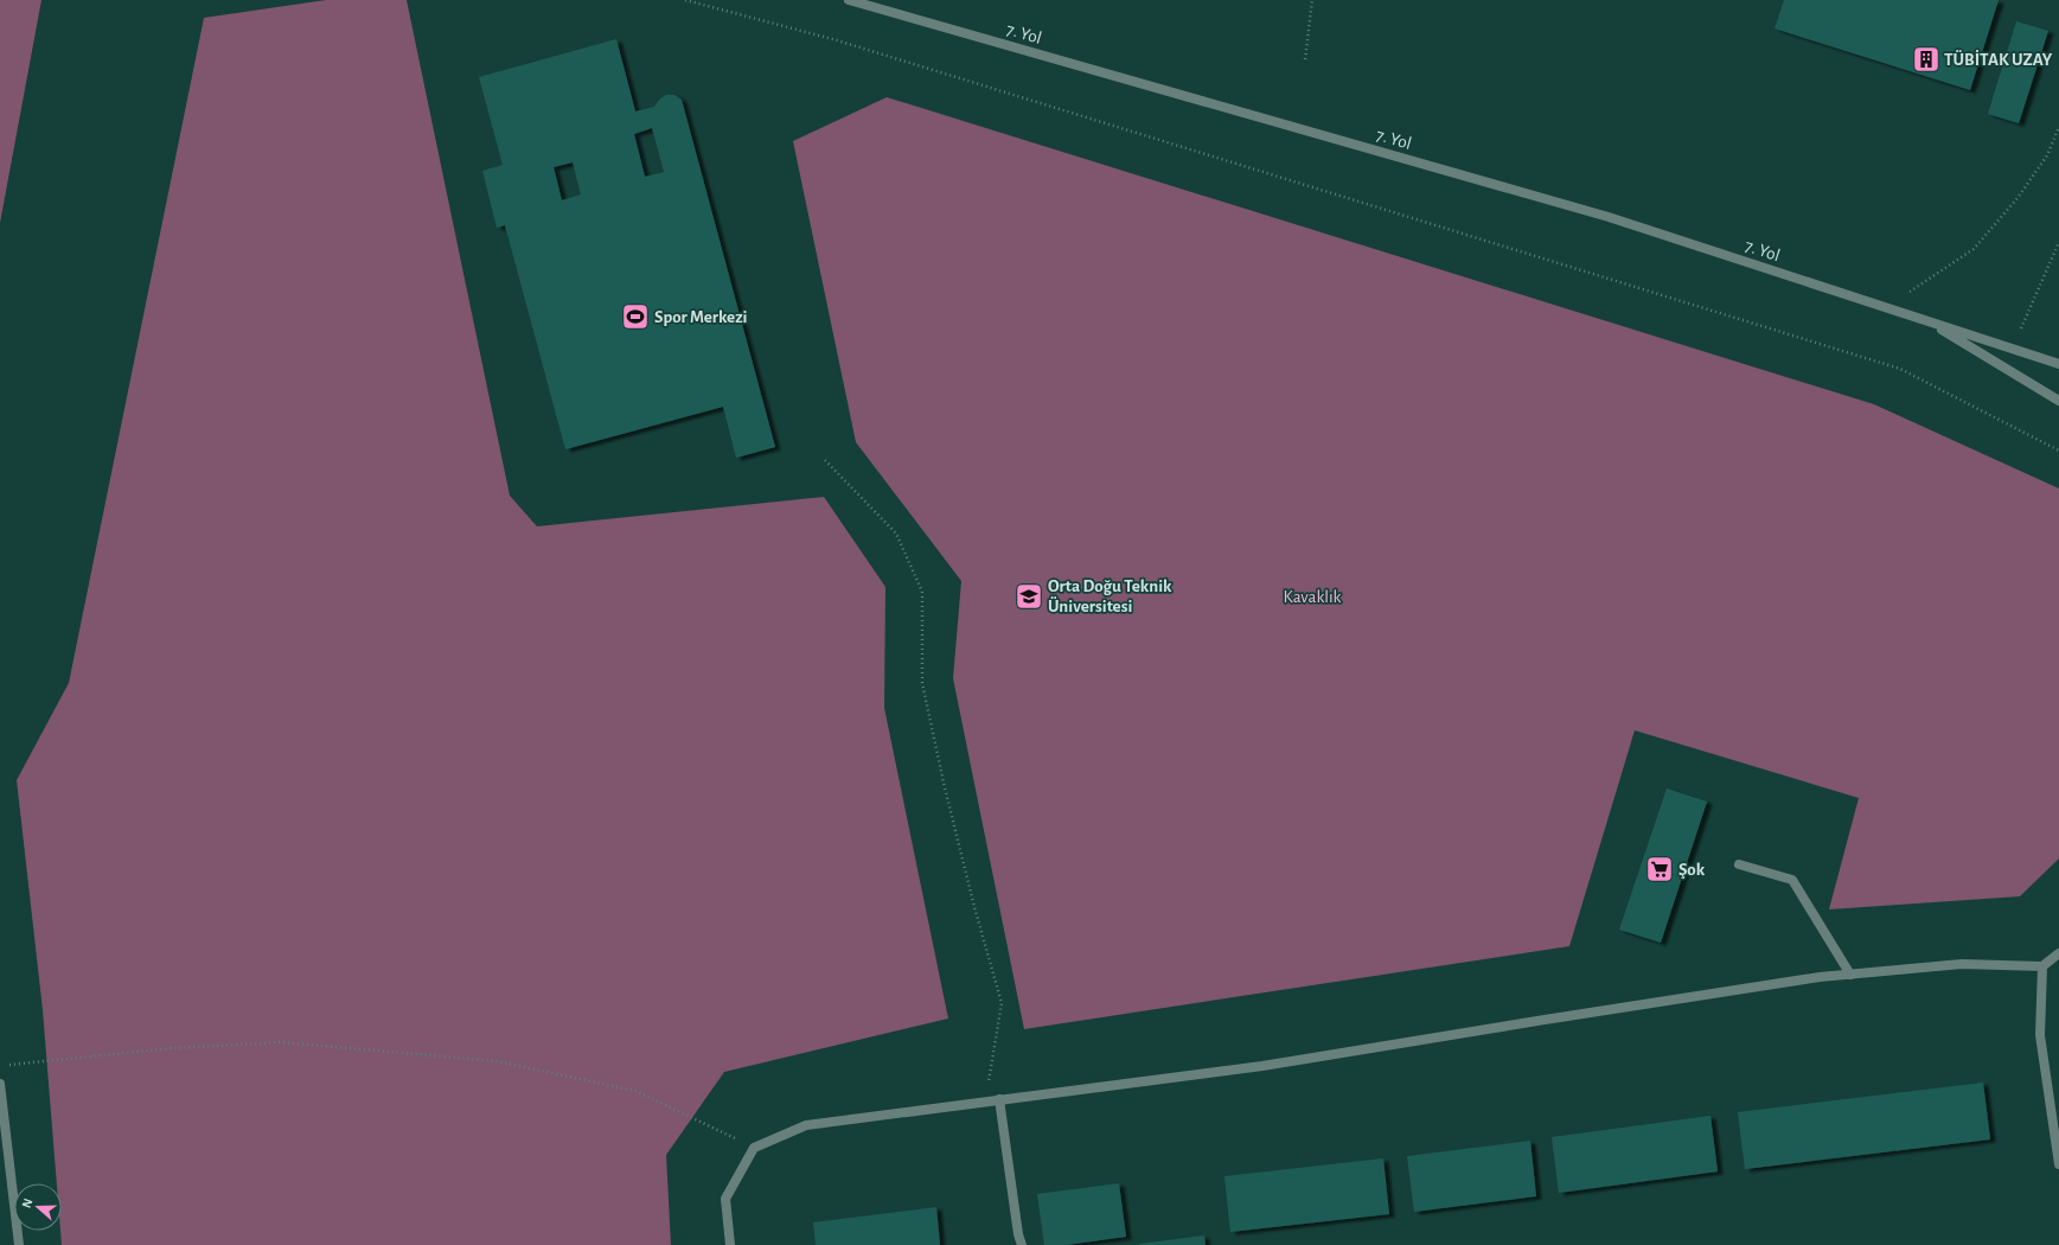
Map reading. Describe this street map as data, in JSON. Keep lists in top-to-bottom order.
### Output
{
  "streets": {
    "street": ["7. Yol"]
  },
  "parks": ["Kavaklık"],
  "places": {
    "building": ["TÜBİTAK UZAY"],
    "sports": ["Spor Merkezi"],
    "school or university": ["Orta Doğu Teknik Üniversitesi"],
    "supermarket": ["Şok"]
  },
  "north": "left"
}
